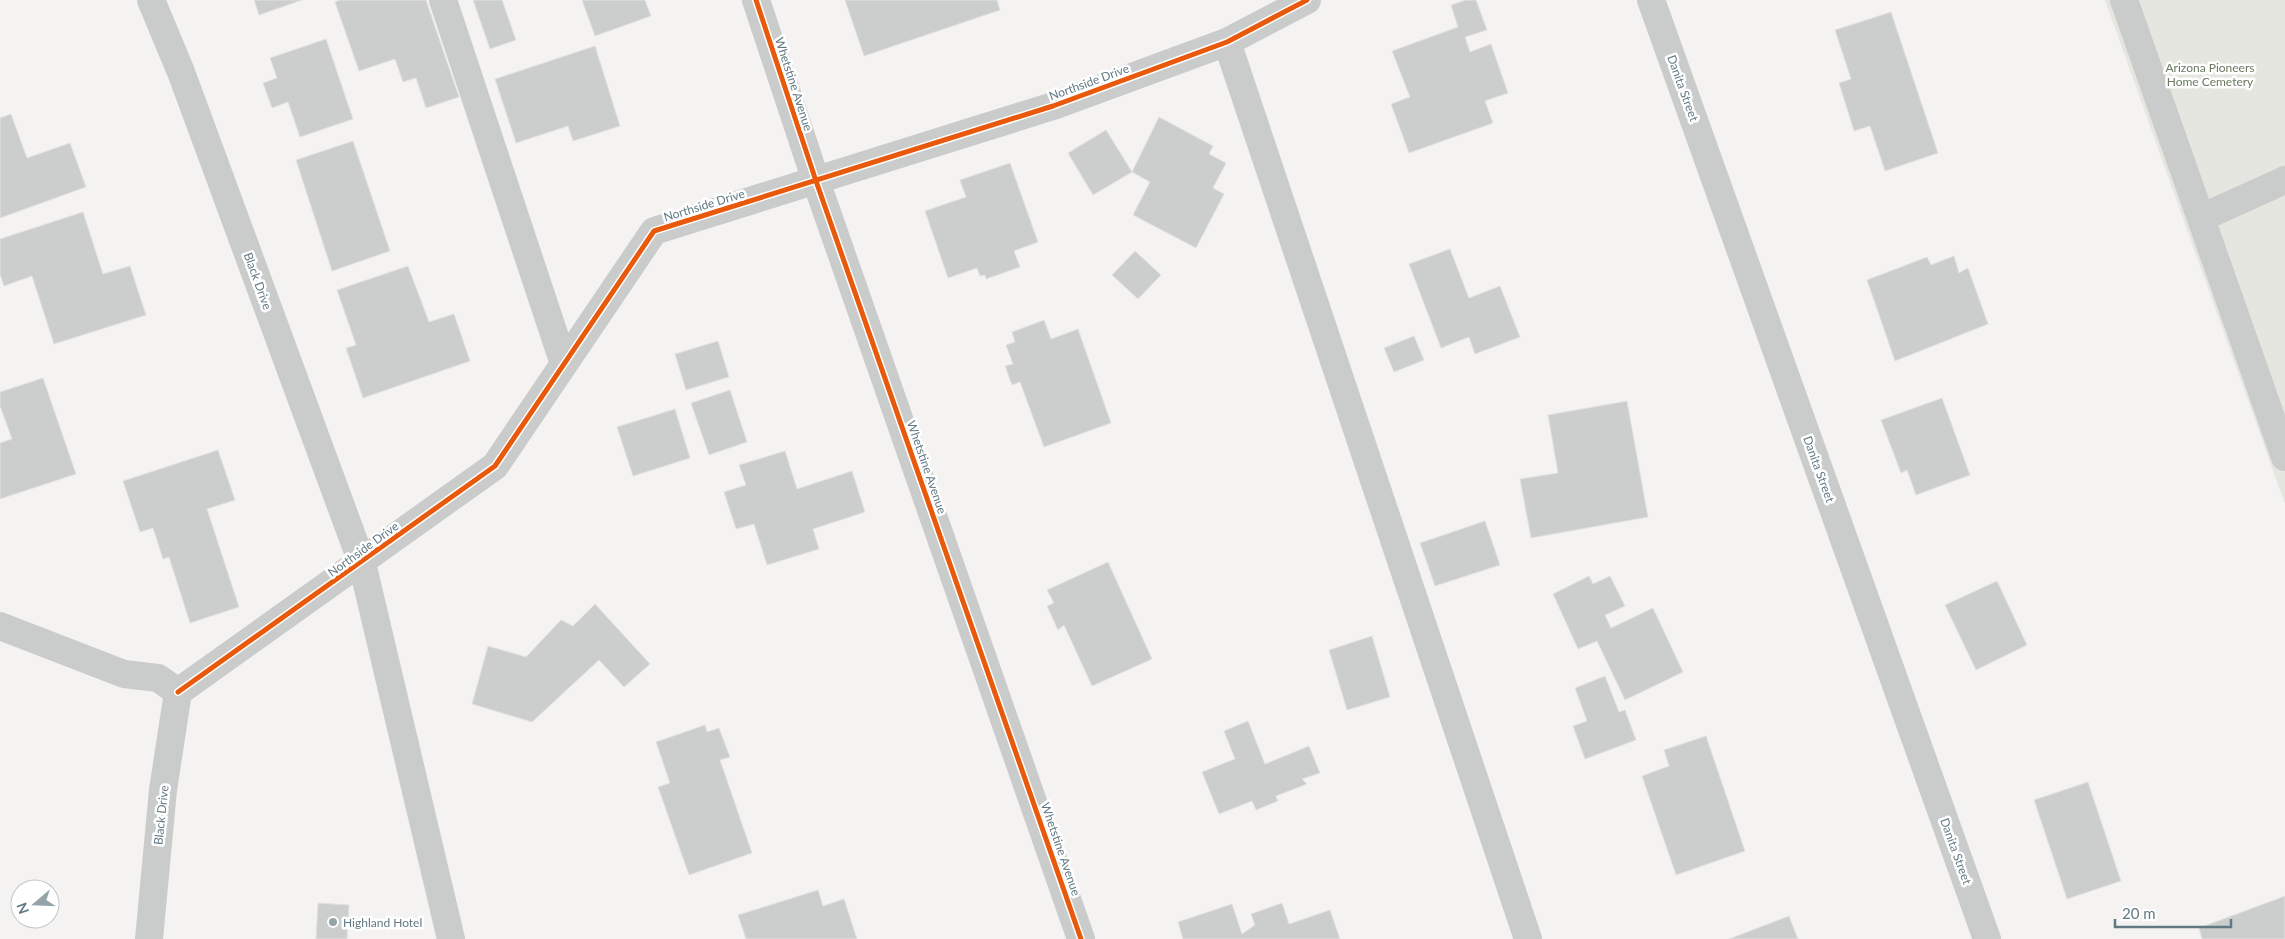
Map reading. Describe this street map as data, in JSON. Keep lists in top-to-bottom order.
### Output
{
  "streets": {
    "street": [
      "Northside Drive",
      "Whetstine Avenue",
      "Danita Street",
      "Black Drive"
    ]
  },
  "crossings": [
    ["Northside Drive", "Whetstine Avenue"],
    ["Northside Drive", "Black Drive"]
  ],
  "parks": ["Arizona Pioneers Home Cemetery"],
  "places": ["Highland Hotel"],
  "scale_bar": "20 m",
  "north": "left"
}
